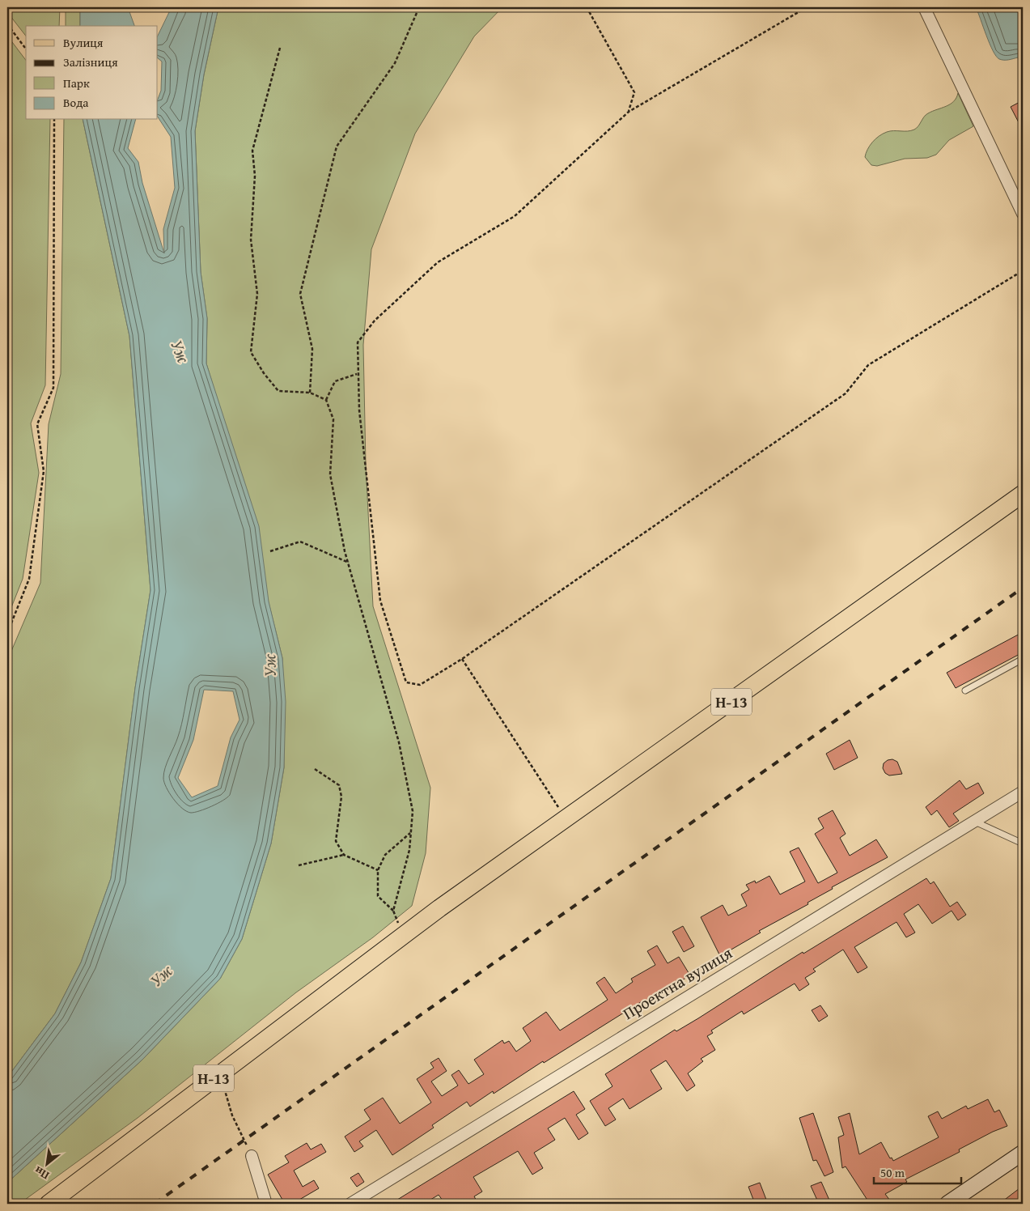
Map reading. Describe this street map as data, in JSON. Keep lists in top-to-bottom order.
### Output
{
  "streets": {
    "main road": ["Н-13"],
    "street": ["Проектна вулиця"]
  },
  "water": ["Уж"],
  "legend": [
    "Вулиця",
    "Залізниця",
    "Парк",
    "Вода"
  ],
  "scale_bar": "50 m",
  "north": "bottom left"
}
